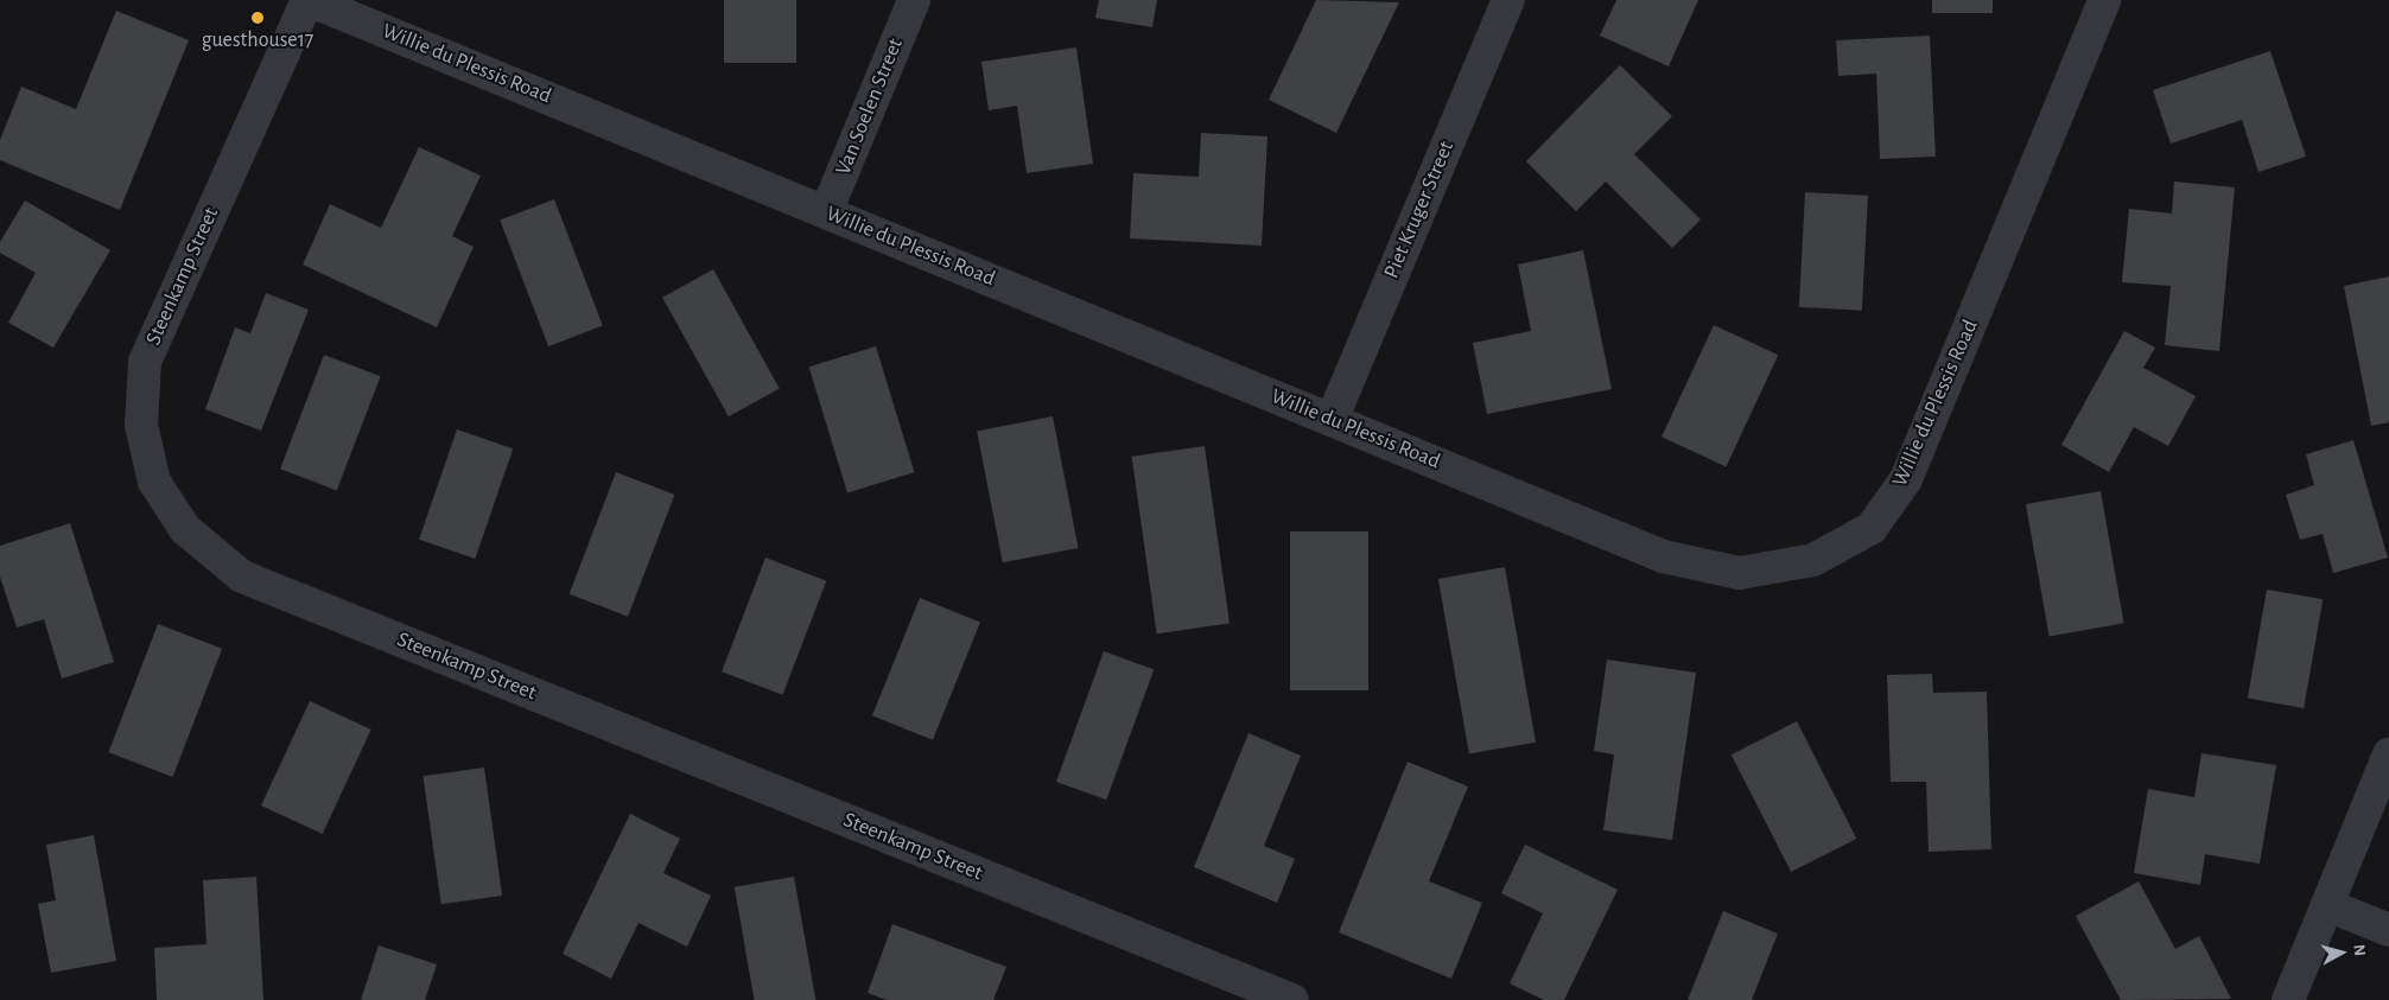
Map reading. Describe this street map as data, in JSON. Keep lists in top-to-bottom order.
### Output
{
  "streets": {
    "street": [
      "Willie du Plessis Road",
      "Van Soelen Street",
      "Piet Kruger Street",
      "Steenkamp Street"
    ]
  },
  "crossings": [
    ["Willie du Plessis Road", "Van Soelen Street"],
    ["Willie du Plessis Road", "Piet Kruger Street"],
    ["Willie du Plessis Road", "Steenkamp Street"]
  ],
  "places": ["guesthouse17"],
  "north": "right"
}
